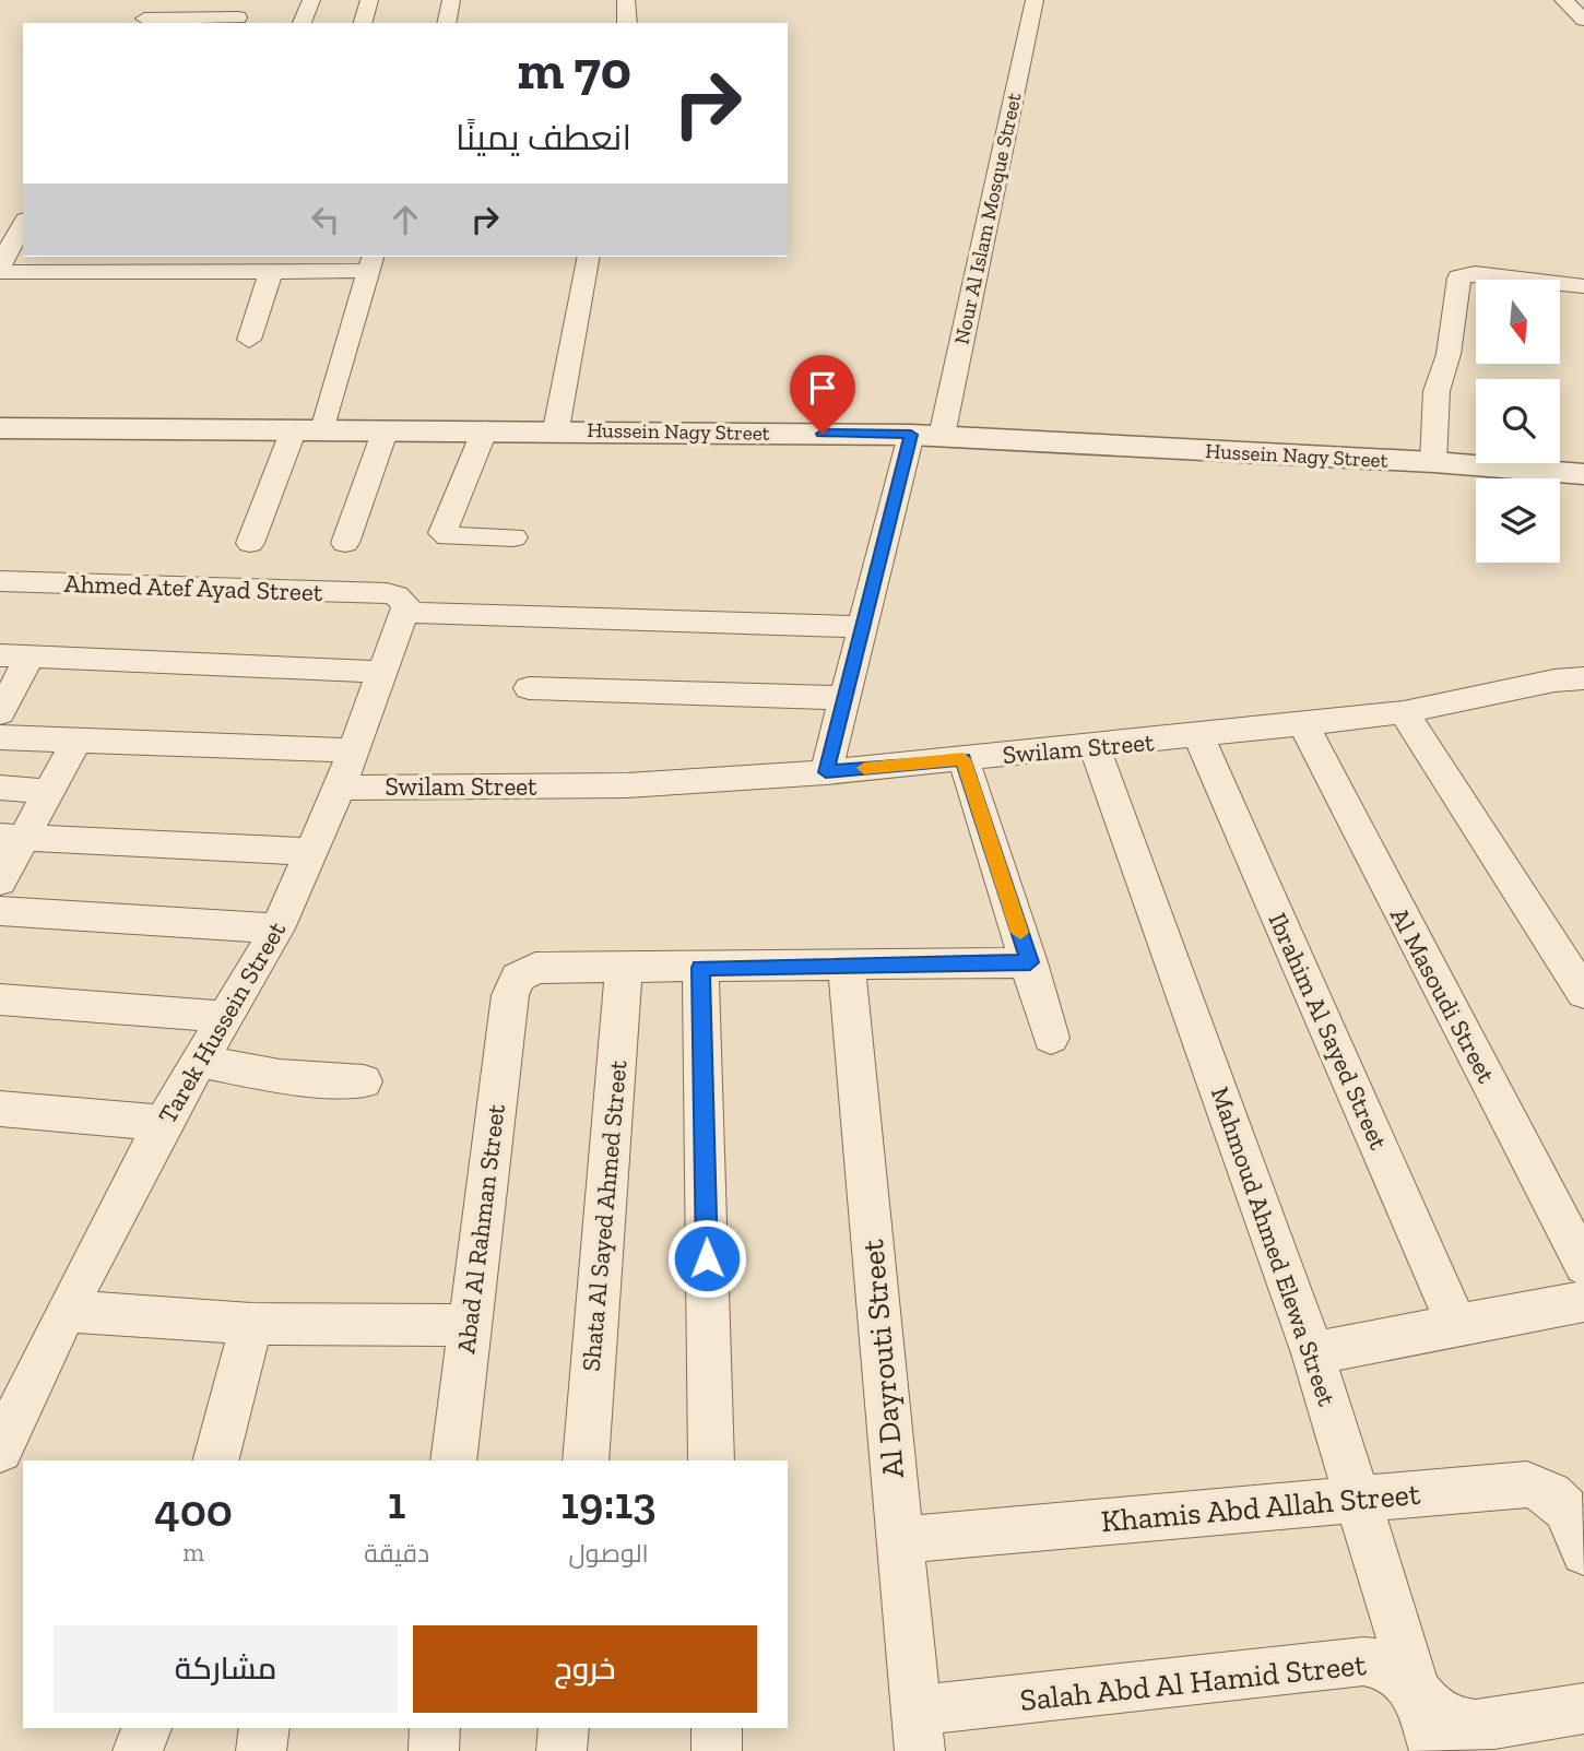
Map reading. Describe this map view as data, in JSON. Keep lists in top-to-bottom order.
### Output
{
  "streets": {
    "street": [
      "Nour Al Islam Mosque Street",
      "Hussein Nagy Street",
      "Ahmed Atef Ayad Street",
      "Swilam Street",
      "Al Masoudi Street",
      "Tarek Hussein Street",
      "Ibrahim Al Sayed Street",
      "Shata Al Sayed Ahmed Street",
      "Abad Al Rahman Street",
      "Mahmoud Ahmed Elewa Street",
      "Al Dayrouti Street",
      "Khamis Abd Allah Street",
      "Salah Abd Al Hamid Street"
    ]
  },
  "crossings": [
    ["Nour Al Islam Mosque Street", "Hussein Nagy Street"],
    ["Nour Al Islam Mosque Street", "Ahmed Atef Ayad Street"],
    ["Nour Al Islam Mosque Street", "Swilam Street"],
    ["Ahmed Atef Ayad Street", "Tarek Hussein Street"],
    ["Swilam Street", "Al Masoudi Street"],
    ["Swilam Street", "Tarek Hussein Street"],
    ["Swilam Street", "Ibrahim Al Sayed Street"],
    ["Swilam Street", "Mahmoud Ahmed Elewa Street"],
    ["Shata Al Sayed Ahmed Street", "Abad Al Rahman Street"],
    ["Mahmoud Ahmed Elewa Street", "Khamis Abd Allah Street"],
    ["Mahmoud Ahmed Elewa Street", "Salah Abd Al Hamid Street"],
    ["Al Dayrouti Street", "Khamis Abd Allah Street"],
    ["Al Dayrouti Street", "Salah Abd Al Hamid Street"]
  ],
  "north": "bottom",
  "page": {
    "turn": ["70 m", "انعطف يمينًا"],
    "eta": [
      "19:13",
      "الوصول",
      "1",
      "دقيقة",
      "400",
      "m"
    ],
    "buttons": ["خروج", "مشاركة"]
  }
}
